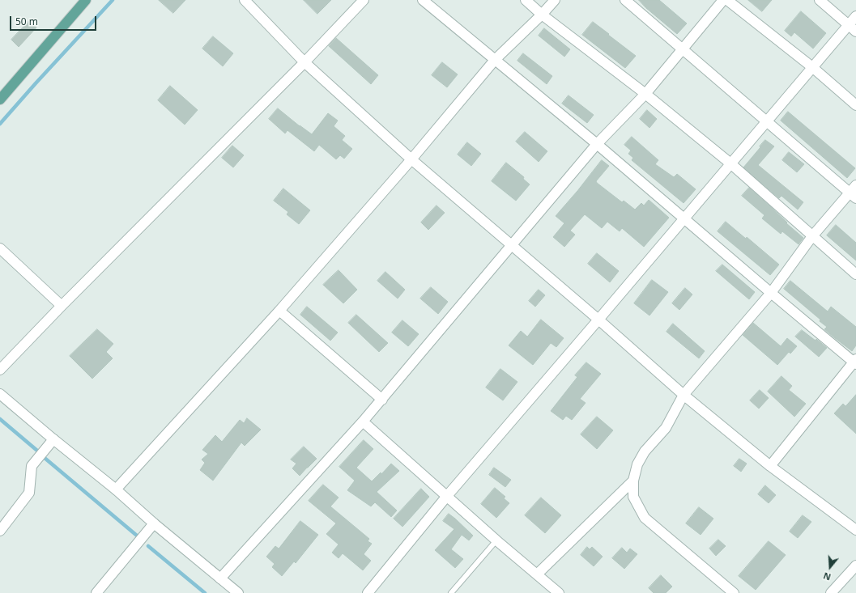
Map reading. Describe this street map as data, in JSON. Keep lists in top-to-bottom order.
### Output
{
  "scale_bar": "50 m",
  "north": "bottom"
}
